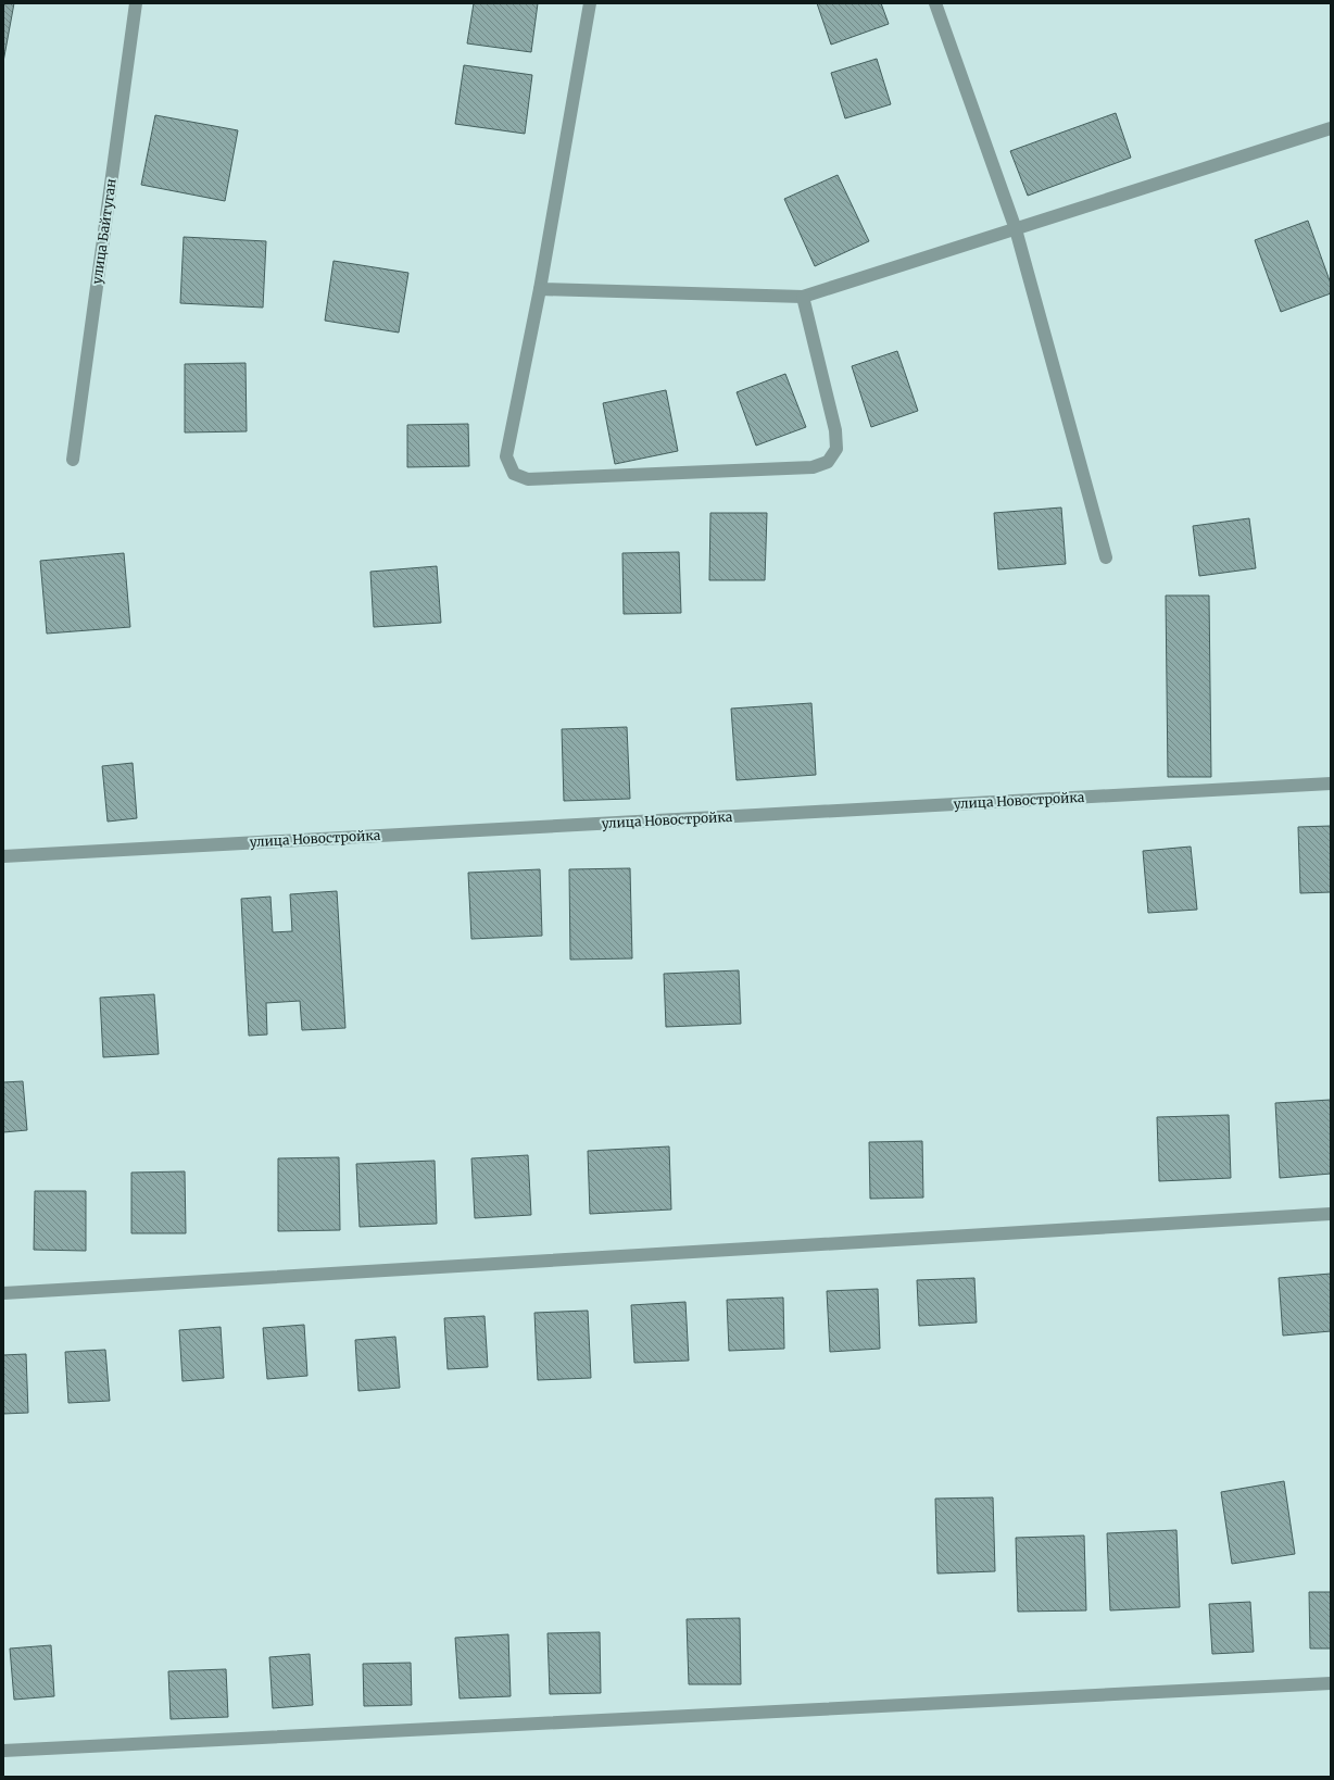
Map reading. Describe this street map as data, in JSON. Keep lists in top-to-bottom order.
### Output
{
  "streets": {
    "street": ["улица Байтуган", "улица Новостройка"]
  }
}
